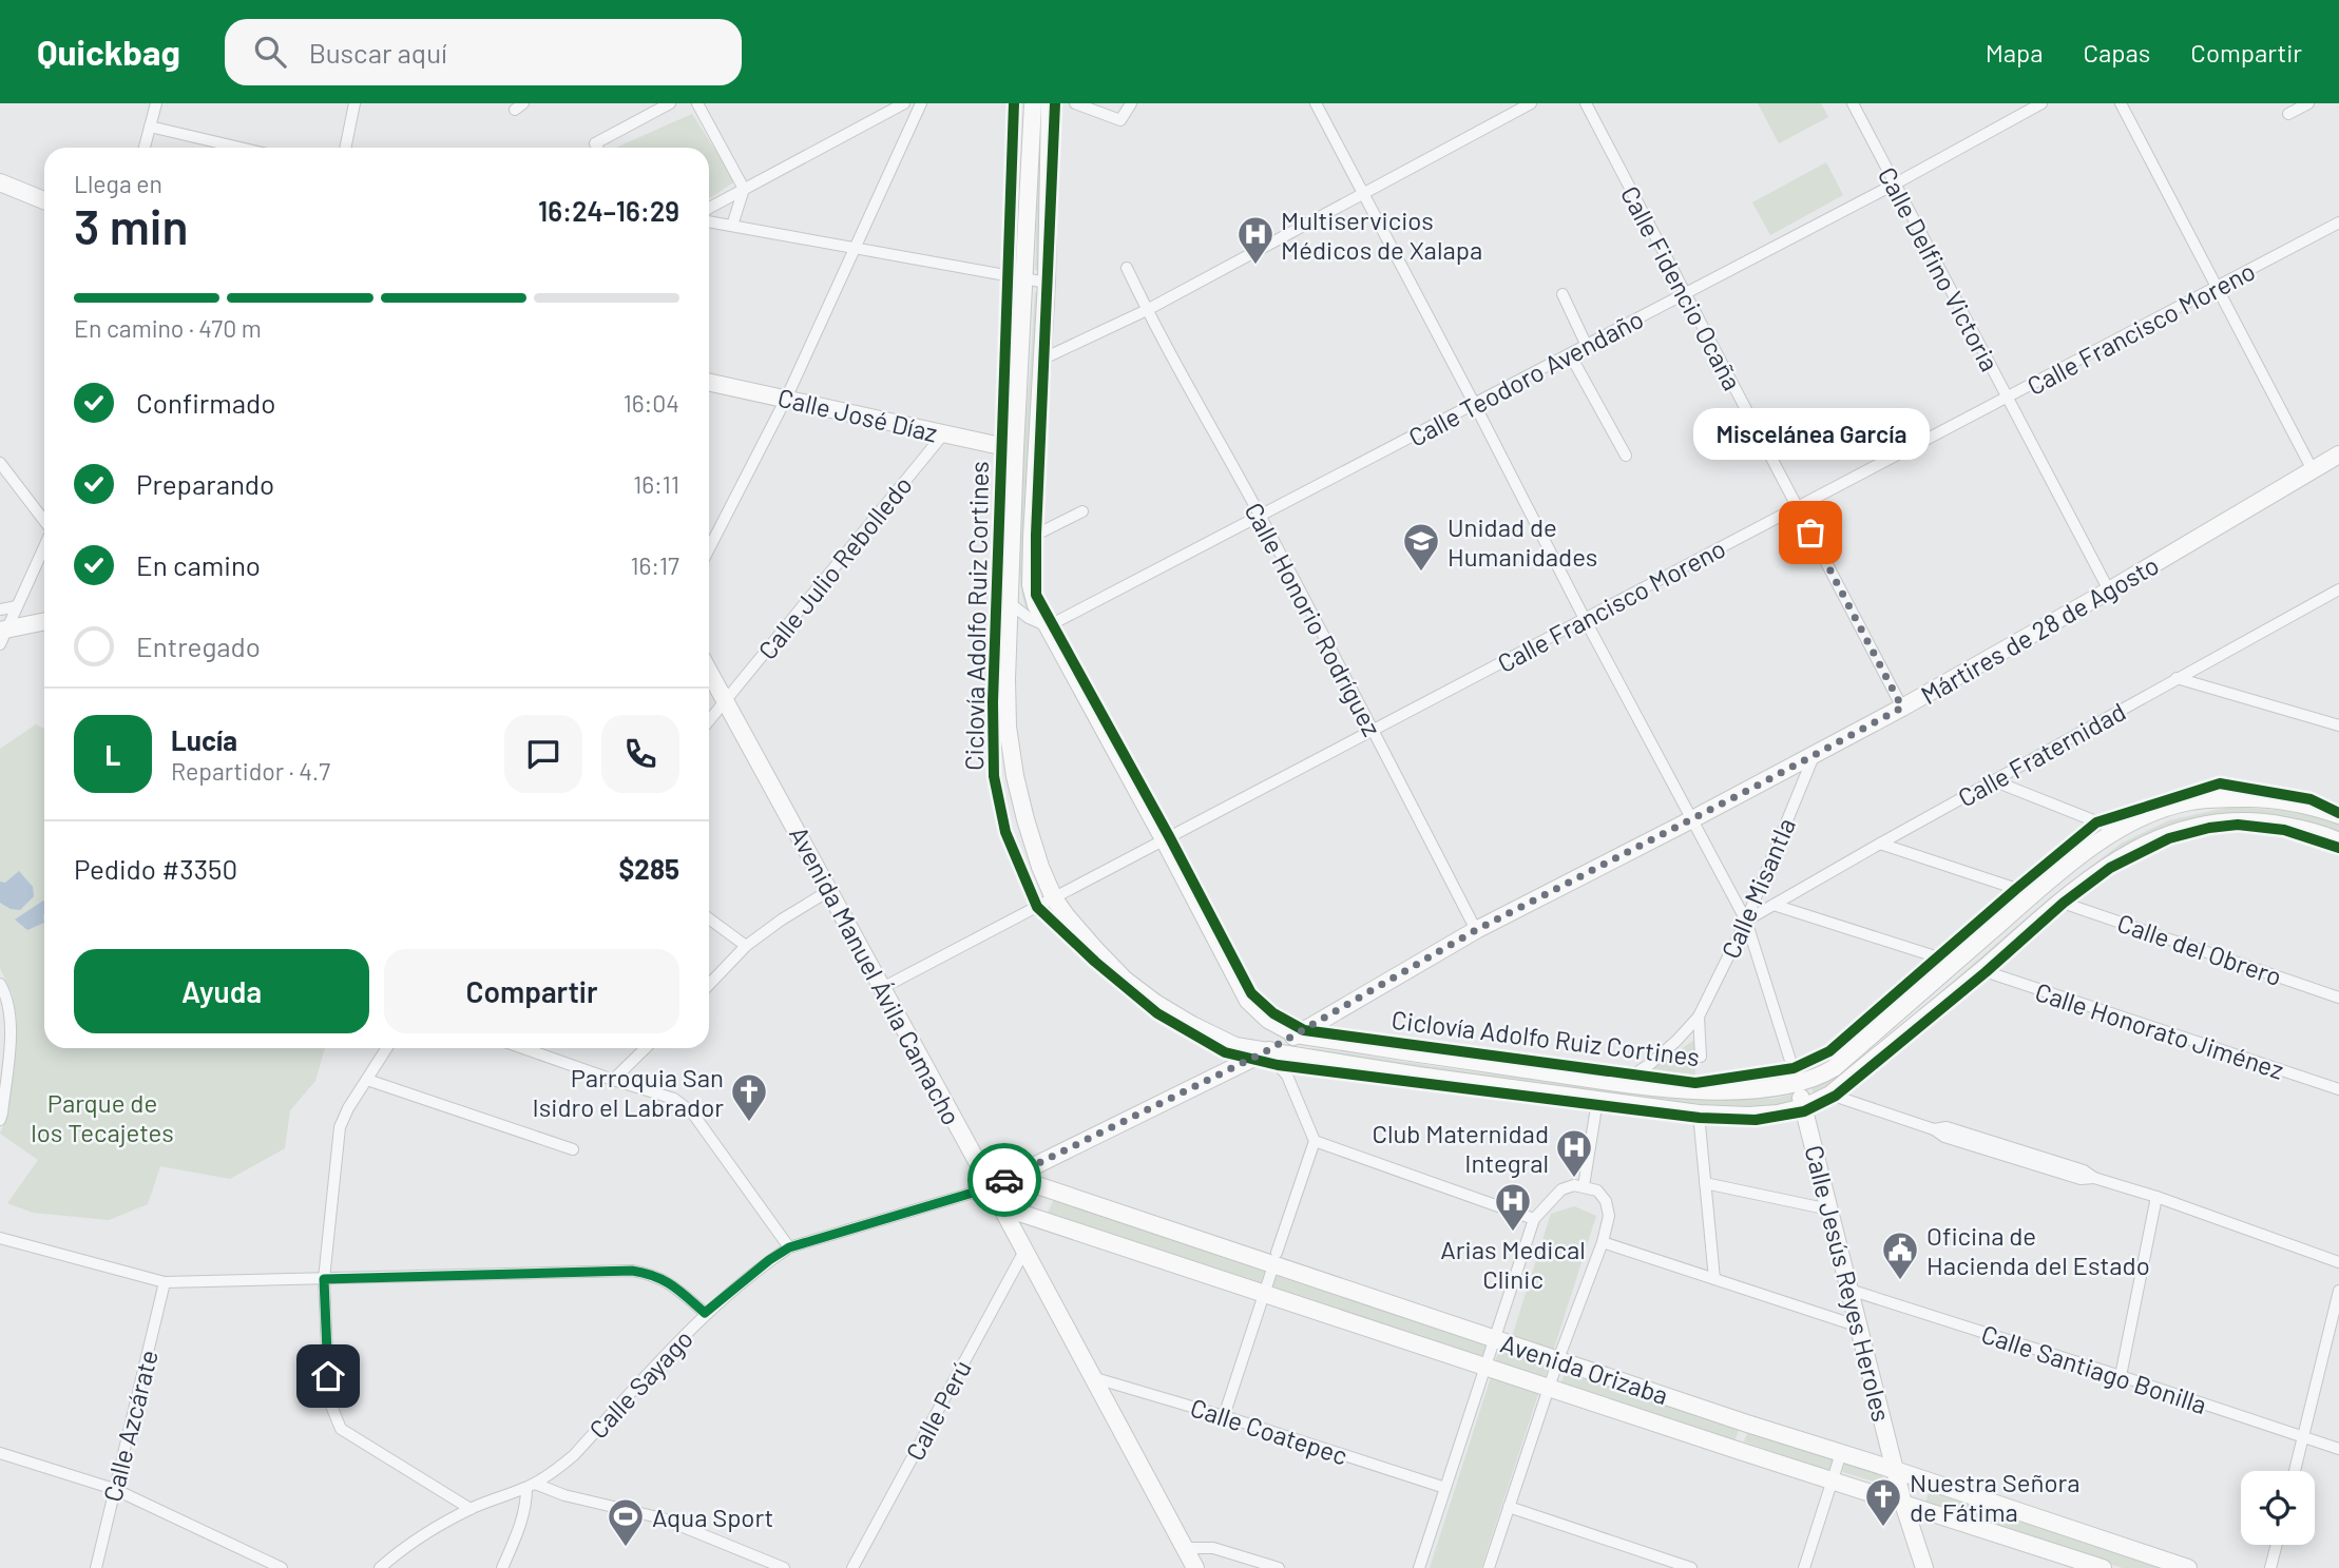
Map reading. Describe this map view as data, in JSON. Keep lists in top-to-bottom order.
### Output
{
  "streets": {
    "main road": [
      "Calle José Díaz",
      "Mártires de 28 de Agosto",
      "Avenida Manuel Ávila Camacho",
      "Calle Jesús Reyes Heroles",
      "Avenida Orizaba"
    ],
    "street": [
      "Calle Delfino Victoria",
      "Calle Fidencio Ocaña",
      "Calle Francisco Moreno",
      "Calle Teodoro Avendaño",
      "Calle Julio Rebolledo",
      "Calle Honorio Rodríguez",
      "Calle Fraternidad",
      "Calle Misantla",
      "Calle del Obrero",
      "Calle Honorato Jiménez",
      "Calle Santiago Bonilla",
      "Calle Sayago",
      "Calle Perú",
      "Calle Azcárate",
      "Calle Coatepec"
    ],
    "cycle path": ["Ciclovía Adolfo Ruiz Cortines"]
  },
  "crossings": [
    ["Calle Delfino Victoria", "Calle Francisco Moreno"],
    ["Calle Delfino Victoria", "Calle Teodoro Avendaño"],
    ["Calle Delfino Victoria", "Mártires de 28 de Agosto"],
    ["Calle Fidencio Ocaña", "Calle Francisco Moreno"],
    ["Calle Fidencio Ocaña", "Calle Teodoro Avendaño"],
    ["Calle Fidencio Ocaña", "Mártires de 28 de Agosto"],
    ["Calle Francisco Moreno", "Calle Honorio Rodríguez"],
    ["Calle Francisco Moreno", "Avenida Manuel Ávila Camacho"],
    ["Calle Francisco Moreno", "Calle Jesús Reyes Heroles"],
    ["Calle Teodoro Avendaño", "Calle Honorio Rodríguez"],
    ["Calle Teodoro Avendaño", "Calle Jesús Reyes Heroles"],
    ["Calle José Díaz", "Calle Julio Rebolledo"],
    ["Calle Julio Rebolledo", "Avenida Manuel Ávila Camacho"],
    ["Calle Honorio Rodríguez", "Mártires de 28 de Agosto"],
    ["Mártires de 28 de Agosto", "Calle Misantla"],
    ["Mártires de 28 de Agosto", "Avenida Manuel Ávila Camacho"],
    ["Mártires de 28 de Agosto", "Calle Jesús Reyes Heroles"],
    ["Mártires de 28 de Agosto", "Avenida Orizaba"],
    ["Mártires de 28 de Agosto", "Calle Sayago"],
    ["Calle Fraternidad", "Calle Misantla"],
    ["Calle Fraternidad", "Calle Jesús Reyes Heroles"],
    ["Calle Misantla", "Calle Jesús Reyes Heroles"],
    ["Avenida Manuel Ávila Camacho", "Avenida Orizaba"],
    ["Avenida Manuel Ávila Camacho", "Calle Sayago"],
    ["Avenida Manuel Ávila Camacho", "Calle Perú"],
    ["Avenida Manuel Ávila Camacho", "Calle Coatepec"],
    ["Calle Jesús Reyes Heroles", "Avenida Orizaba"],
    ["Calle Jesús Reyes Heroles", "Calle Santiago Bonilla"]
  ],
  "parks": ["Parque de los Tecajetes"],
  "places": {
    "hospital": ["Multiservicios Médicos de Xalapa", "Club Maternidad Integral", "Arias Medical Clinic"],
    "other": ["Miscelánea García"],
    "school or university": ["Unidad de Humanidades"],
    "church": ["Parroquia San Isidro el Labrador", "Nuestra Señora de Fátima"],
    "public building": ["Oficina de Hacienda del Estado"],
    "sports": ["Aqua Sport"]
  },
  "page": {
    "header": "Quickbag",
    "search": "Buscar aquí",
    "nav": ["Mapa", "Capas", "Compartir"],
    "heading": ["3 min", "Llega en", "16:24–16:29"],
    "panel": [
      "Lucía",
      "Repartidor · 4.7",
      "Pedido #3350",
      "$285"
    ],
    "bar": "En camino · 470 m",
    "list": [
      ["Confirmado", "16:04"],
      ["Preparando", "16:11"],
      ["En camino", "16:17"],
      "Entregado"
    ],
    "bubble": "Miscelánea García",
    "round": "L",
    "buttons": ["Ayuda", "Compartir"]
  }
}
